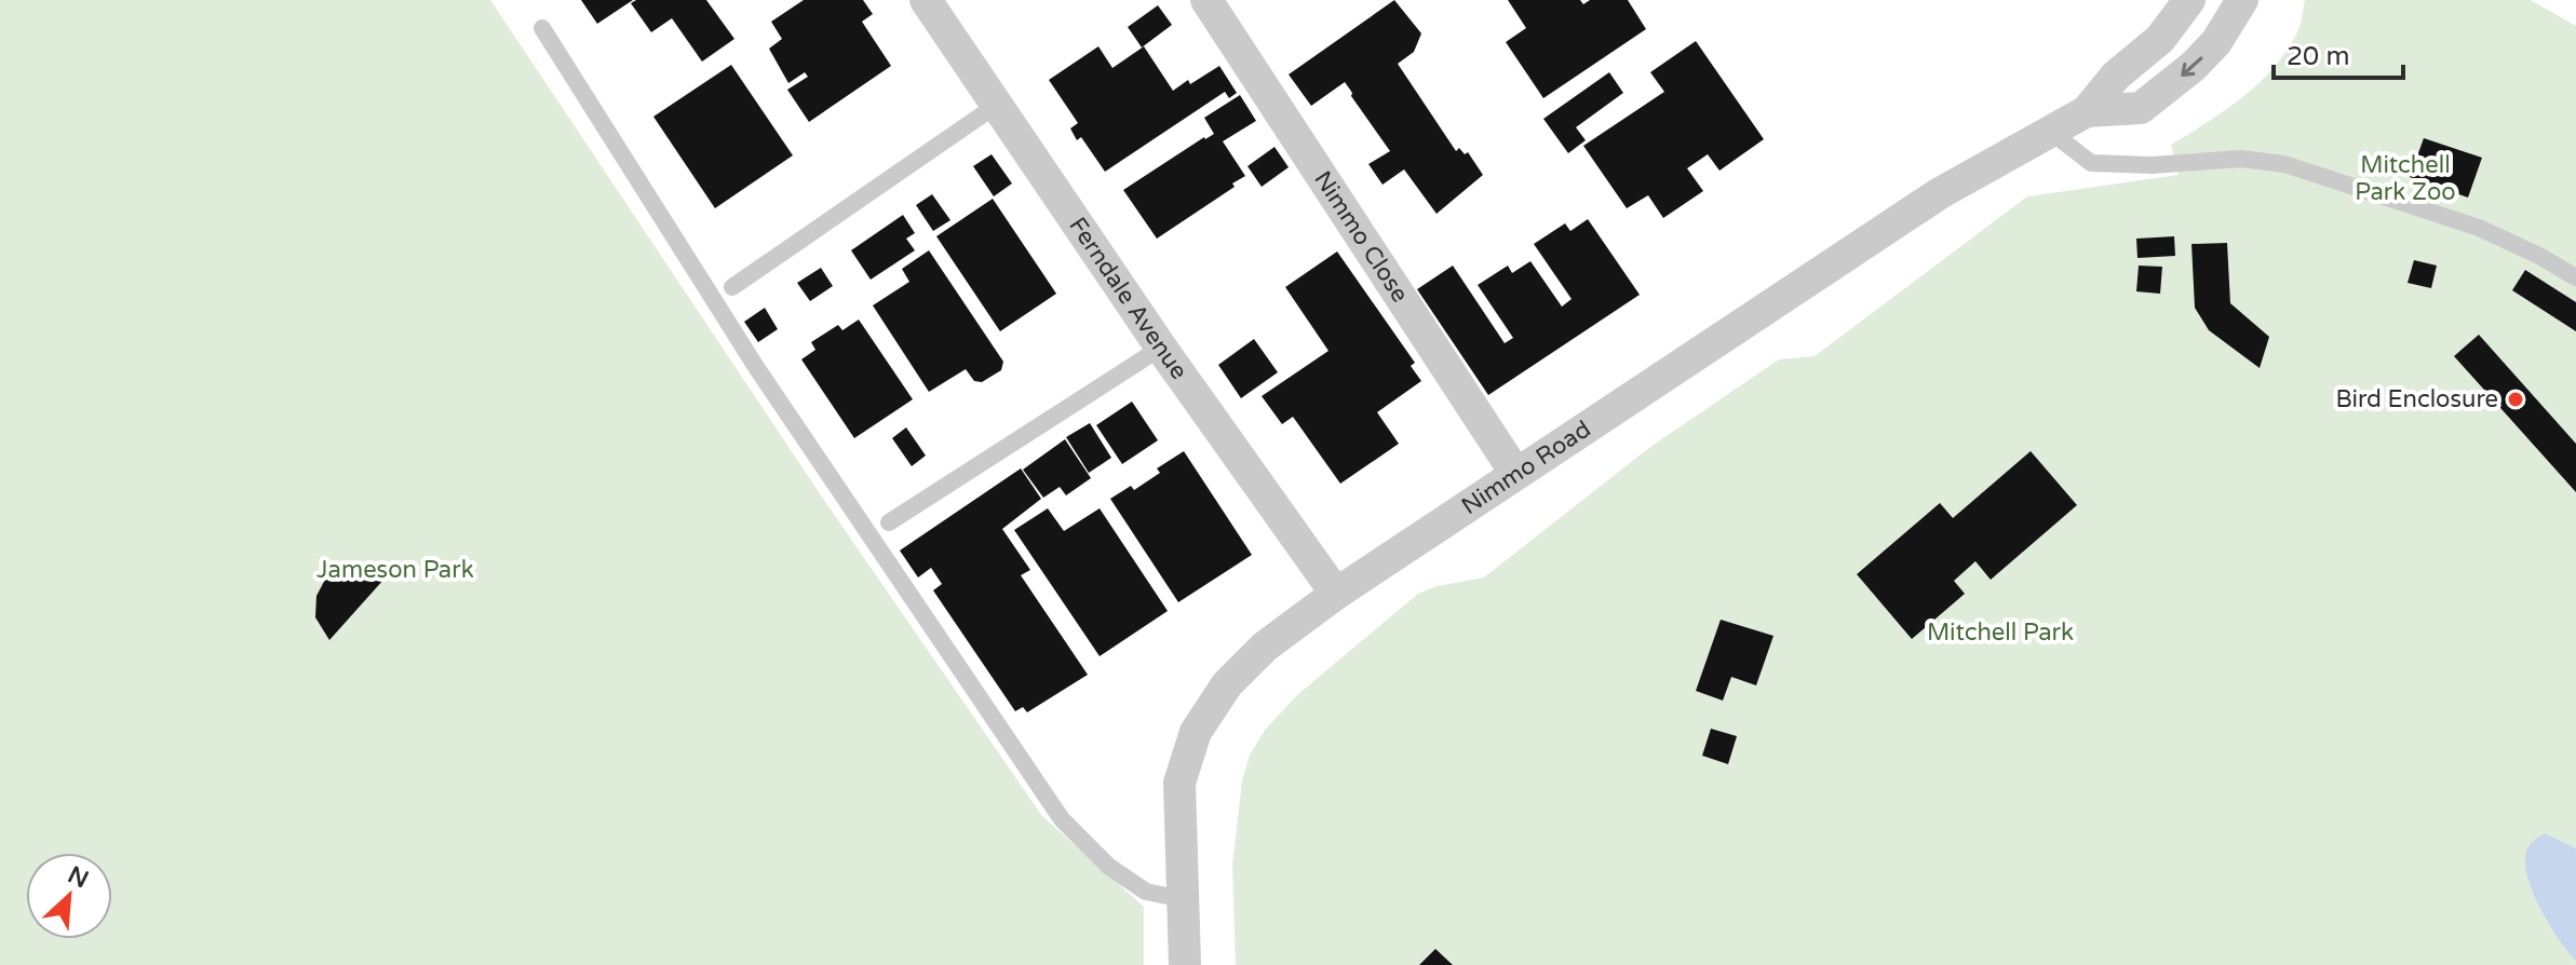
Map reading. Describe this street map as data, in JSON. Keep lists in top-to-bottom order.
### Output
{
  "streets": {
    "street": ["Nimmo Close", "Ferndale Avenue", "Nimmo Road"]
  },
  "crossings": [
    ["Nimmo Close", "Nimmo Road"],
    ["Ferndale Avenue", "Nimmo Road"]
  ],
  "parks": ["Mitchell Park Zoo", "Jameson Park", "Mitchell Park"],
  "places": ["Bird Enclosure"],
  "scale_bar": "20 m",
  "north": "top right"
}
